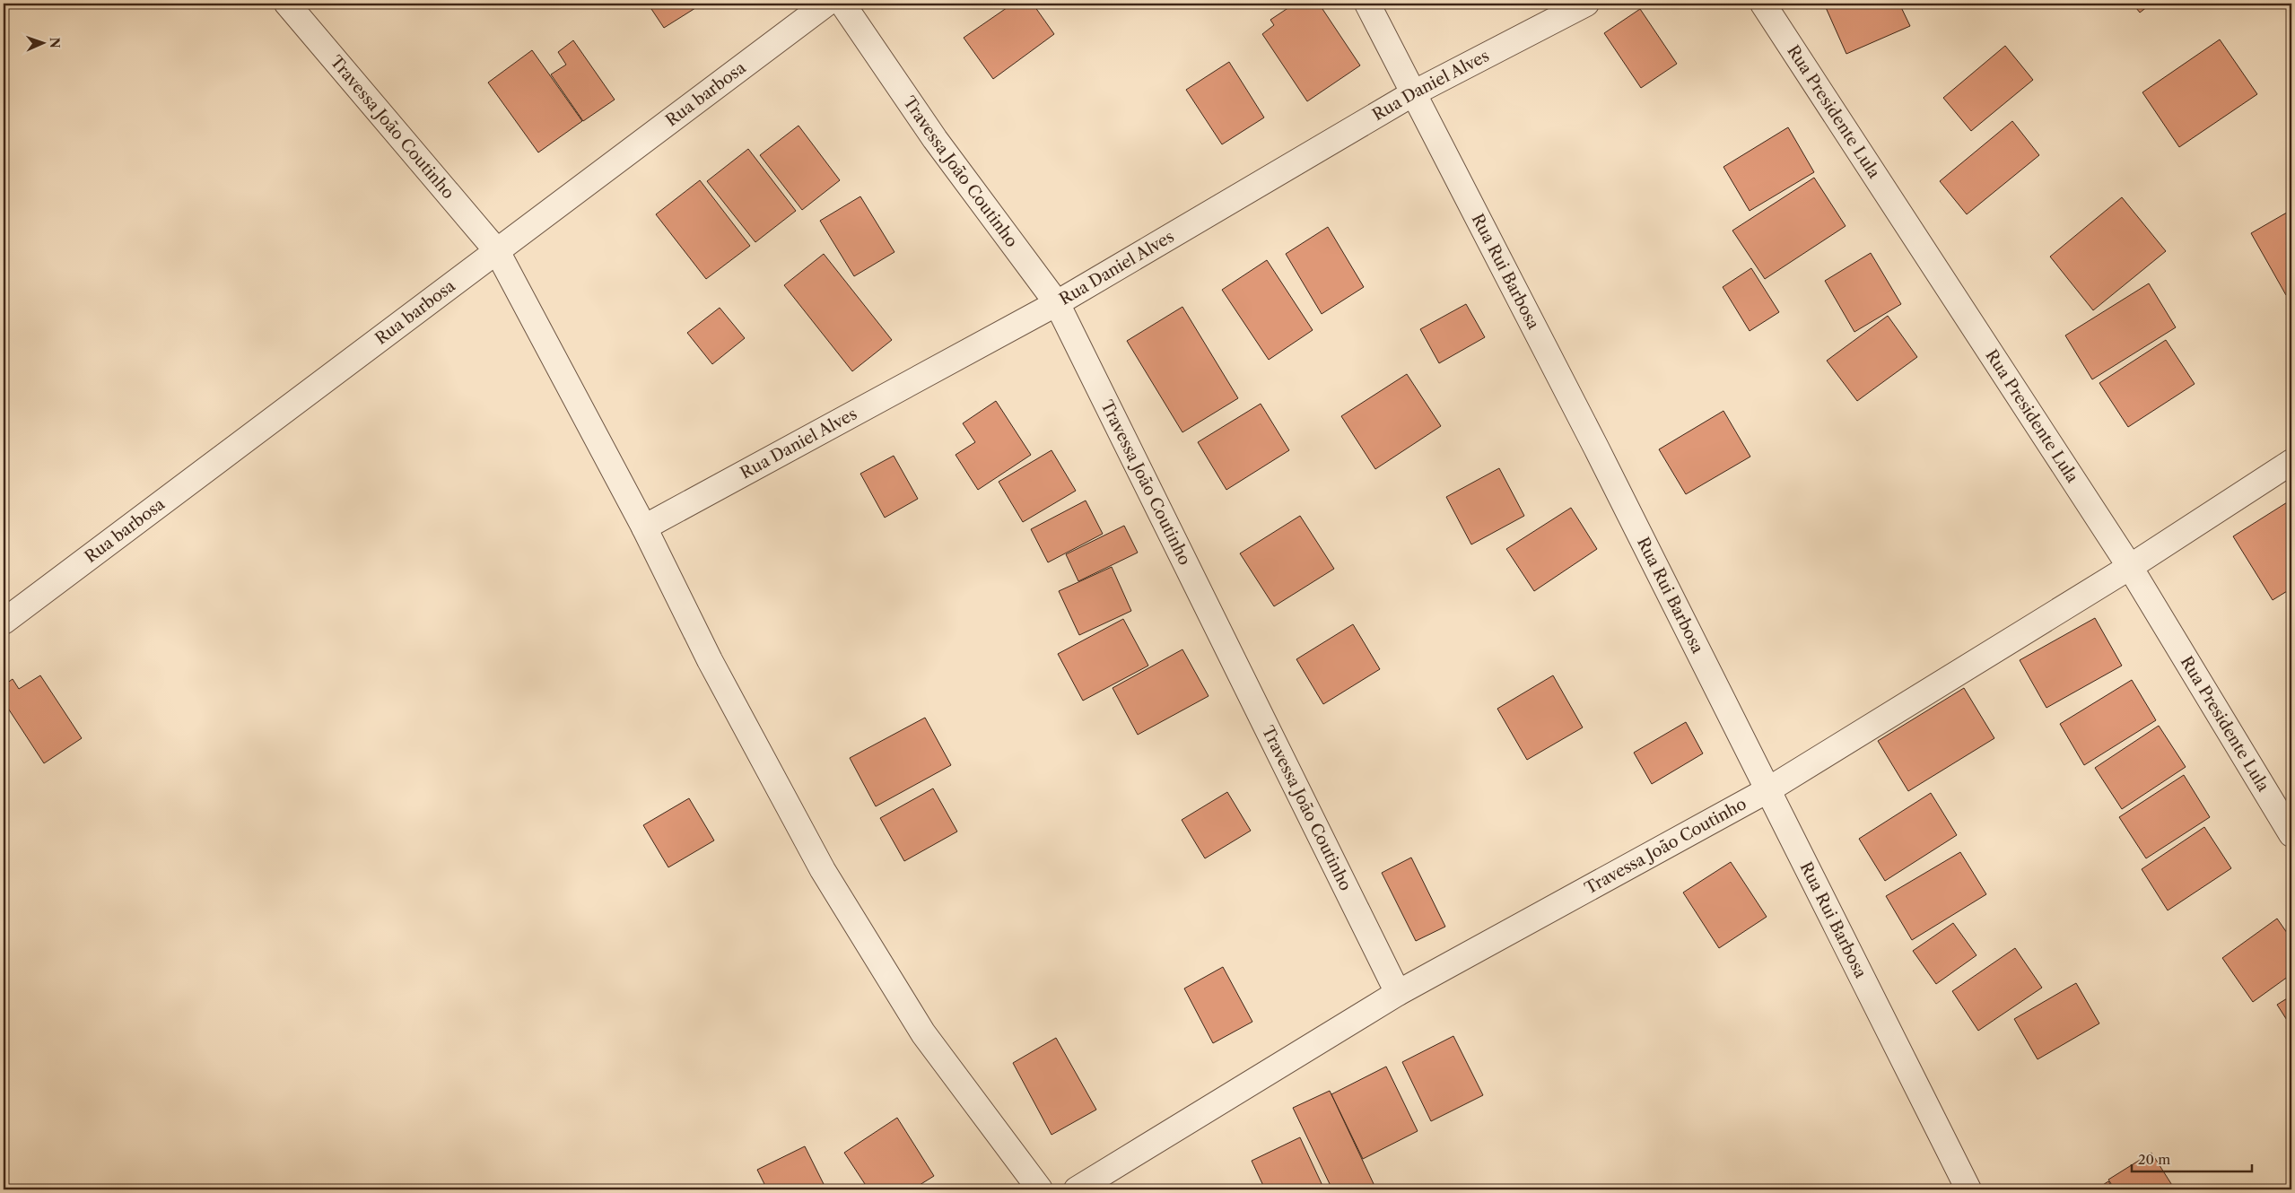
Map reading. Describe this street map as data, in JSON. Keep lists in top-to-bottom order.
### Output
{
  "streets": {
    "street": [
      "Rua Daniel Alves",
      "Rua barbosa",
      "Rua Presidente Lula",
      "Travessa João Coutinho",
      "Rua Rui Barbosa"
    ]
  },
  "crossings": [
    ["Rua Daniel Alves", "Travessa João Coutinho"],
    ["Rua Daniel Alves", "Rua Rui Barbosa"],
    ["Rua barbosa", "Travessa João Coutinho"],
    ["Rua Presidente Lula", "Travessa João Coutinho"],
    ["Travessa João Coutinho", "Rua Rui Barbosa"]
  ],
  "scale_bar": "20 m",
  "north": "right"
}
